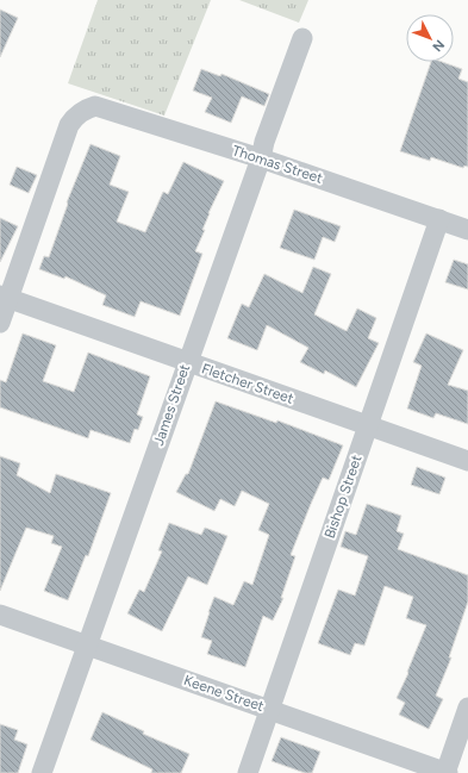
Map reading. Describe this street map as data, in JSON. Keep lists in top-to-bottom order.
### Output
{
  "streets": {
    "street": [
      "Thomas Street",
      "Fletcher Street",
      "James Street",
      "Bishop Street",
      "Keene Street"
    ]
  },
  "crossings": [
    ["Thomas Street", "Fletcher Street"],
    ["Thomas Street", "James Street"],
    ["Thomas Street", "Bishop Street"],
    ["Fletcher Street", "James Street"],
    ["Fletcher Street", "Bishop Street"],
    ["James Street", "Keene Street"],
    ["Bishop Street", "Keene Street"]
  ],
  "north": "bottom right"
}
